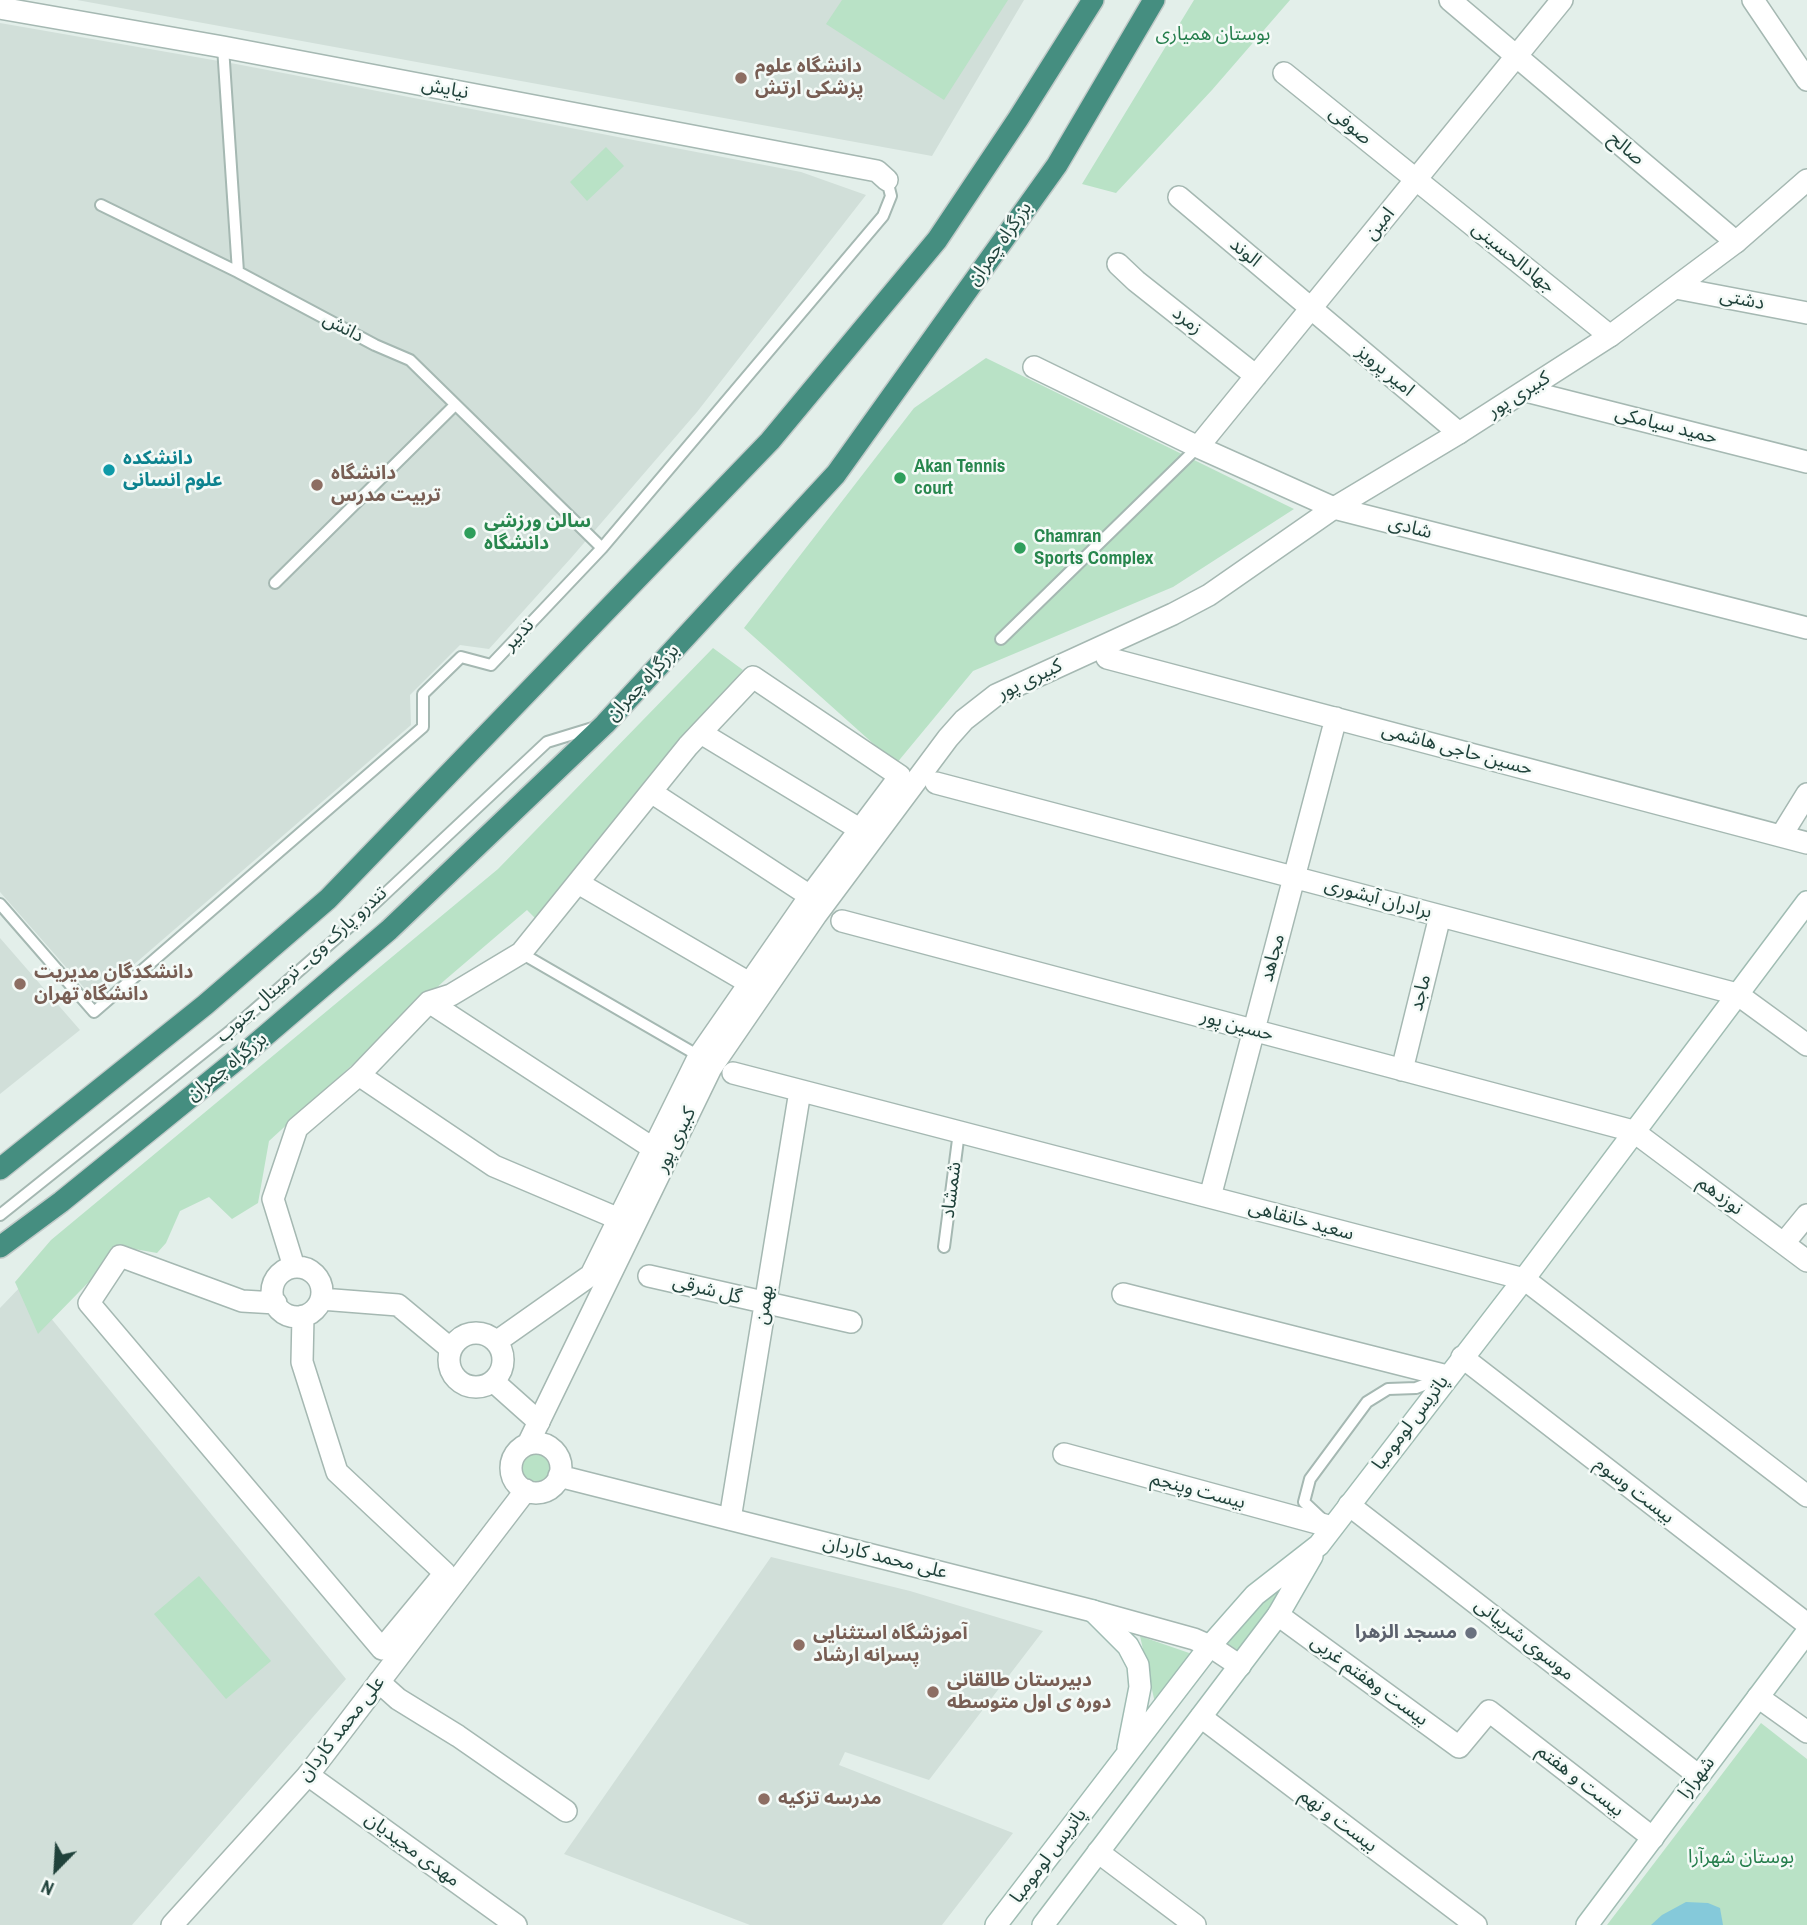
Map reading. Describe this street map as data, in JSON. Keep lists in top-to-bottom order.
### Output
{
  "streets": {
    "highway": ["بزرگراه چمران"],
    "street": [
      "نیایش",
      "صوفی",
      "صالح",
      "امین",
      "الوند",
      "جهادالحسینی",
      "دشتی",
      "زمرد",
      "امیر پرویز",
      "کبیری پور",
      "حمید سیامکی",
      "شادی",
      "حسین حاجی هاشمی",
      "برادران آبشوری",
      "مجاهد",
      "ماجد",
      "حسین پور",
      "نوزدهم",
      "سعید خانقاهی",
      "گل شرقی",
      "بهمن",
      "پاتریس لومومبا",
      "بیست وپنجم",
      "بیست وسوم",
      "علی محمد کاردان",
      "موسوی شربیانی",
      "بیست وهفتم غربی",
      "شهرآرا",
      "بیست و هفتم",
      "بیست و نهم",
      "مهدی مجیدیان"
    ],
    "lane": [
      "دانش",
      "تدبیر",
      "تندرو پارک وی ـ ترمینال جنوب",
      "شمشاد"
    ]
  },
  "crossings": [
    ["نیایش", "تدبیر"],
    ["صوفی", "امین"],
    ["صوفی", "جهادالحسینی"],
    ["صالح", "امین"],
    ["صالح", "کبیری پور"],
    ["امین", "الوند"],
    ["امین", "جهادالحسینی"],
    ["امین", "زمرد"],
    ["امین", "امیر پرویز"],
    ["امین", "شادی"],
    ["بزرگراه چمران", "تندرو پارک وی ـ ترمینال جنوب"],
    ["الوند", "امیر پرویز"],
    ["جهادالحسینی", "کبیری پور"],
    ["دشتی", "کبیری پور"],
    ["دانش", "تدبیر"],
    ["امیر پرویز", "کبیری پور"],
    ["کبیری پور", "حمید سیامکی"],
    ["کبیری پور", "شادی"],
    ["کبیری پور", "علی محمد کاردان"],
    ["حسین حاجی هاشمی", "مجاهد"],
    ["برادران آبشوری", "مجاهد"],
    ["برادران آبشوری", "ماجد"],
    ["برادران آبشوری", "پاتریس لومومبا"],
    ["مجاهد", "حسین پور"],
    ["مجاهد", "سعید خانقاهی"],
    ["ماجد", "حسین پور"],
    ["حسین پور", "نوزدهم"],
    ["حسین پور", "پاتریس لومومبا"],
    ["شمشاد", "سعید خانقاهی"],
    ["نوزدهم", "پاتریس لومومبا"],
    ["سعید خانقاهی", "بهمن"],
    ["سعید خانقاهی", "پاتریس لومومبا"],
    ["گل شرقی", "بهمن"],
    ["بهمن", "علی محمد کاردان"],
    ["پاتریس لومومبا", "بیست وپنجم"],
    ["پاتریس لومومبا", "بیست وسوم"],
    ["پاتریس لومومبا", "علی محمد کاردان"],
    ["پاتریس لومومبا", "موسوی شربیانی"],
    ["پاتریس لومومبا", "بیست وهفتم غربی"],
    ["پاتریس لومومبا", "بیست و نهم"],
    ["علی محمد کاردان", "مهدی مجیدیان"],
    ["موسوی شربیانی", "شهرآرا"],
    ["بیست وهفتم غربی", "بیست و هفتم"],
    ["شهرآرا", "بیست و هفتم"]
  ],
  "parks": ["بوستان همیاری", "بوستان شهرآرا"],
  "places": [
    "دانشگاه علوم پزشکی ارتش",
    "دانشکده علوم انسانی",
    "Akan Tennis court",
    "دانشگاه تربیت مدرس",
    "سالن ورزشی دانشگاه",
    "Chamran Sports Complex",
    "دانشکدگان مدیریت دانشگاه تهران",
    "مسجد الزهرا",
    "آموزشگاه استثنایی پسرانه ارشاد",
    "دبیرستان طالقانی دوره ی اول متوسطه",
    "مدرسه تزکیه"
  ],
  "north": "bottom left"
}
